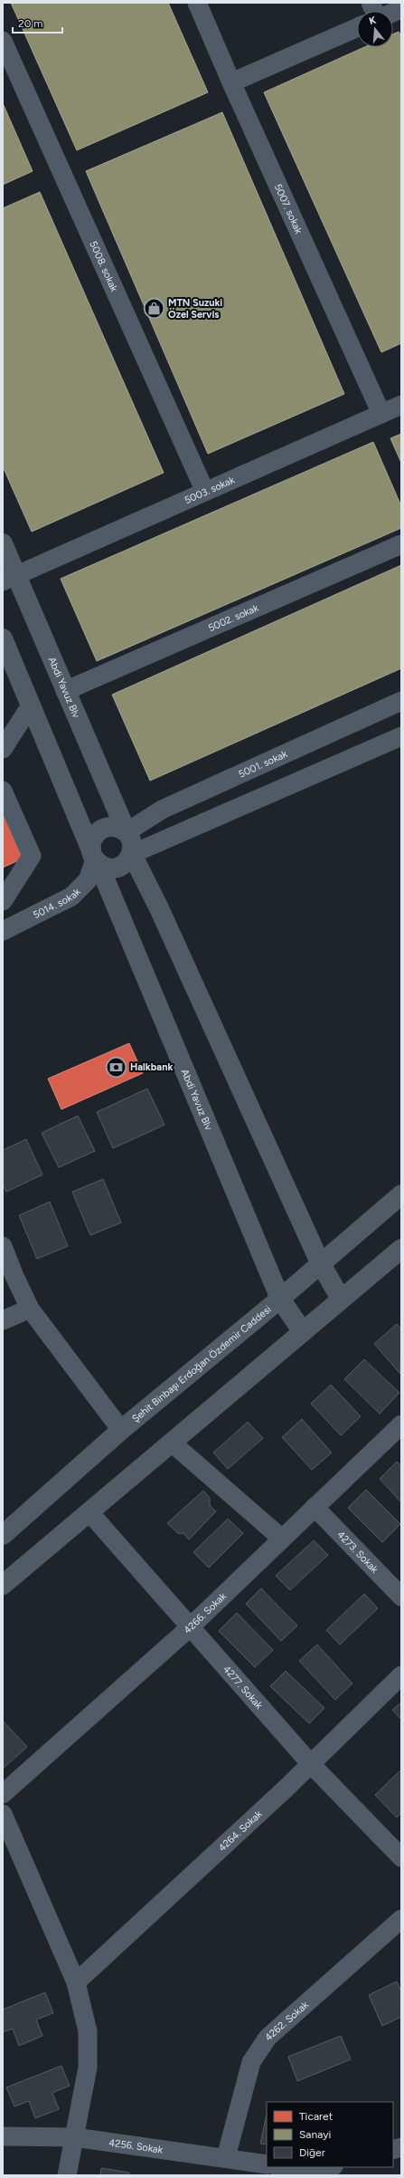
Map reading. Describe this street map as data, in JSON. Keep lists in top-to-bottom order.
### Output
{
  "streets": {
    "main road": ["Abdi Yavuz Blv", "Şehit Binbaşı Erdoğan Özdemir Caddesi"],
    "street": [
      "5007. sokak",
      "5008. sokak",
      "5003. sokak",
      "5002. sokak",
      "5001. sokak",
      "5014. sokak",
      "4273. Sokak",
      "4266. Sokak",
      "4277. Sokak",
      "4264. Sokak",
      "4262. Sokak",
      "4256. Sokak"
    ]
  },
  "crossings": [
    ["5007. sokak", "5003. sokak"],
    ["5008. sokak", "5003. sokak"],
    ["5003. sokak", "Abdi Yavuz Blv"],
    ["5002. sokak", "Abdi Yavuz Blv"],
    ["Abdi Yavuz Blv", "5001. sokak"],
    ["Abdi Yavuz Blv", "5014. sokak"],
    ["Abdi Yavuz Blv", "Şehit Binbaşı Erdoğan Özdemir Caddesi"],
    ["5001. sokak", "5014. sokak"],
    ["4273. Sokak", "4266. Sokak"],
    ["4266. Sokak", "4277. Sokak"],
    ["4277. Sokak", "4264. Sokak"],
    ["4262. Sokak", "4256. Sokak"]
  ],
  "places": {
    "shop": ["MTN Suzuki Özel Servis"],
    "bank": ["Halkbank"]
  },
  "legend": ["Ticaret", "Sanayi", "Diğer"],
  "scale_bar": "20 m",
  "north": "top"
}
